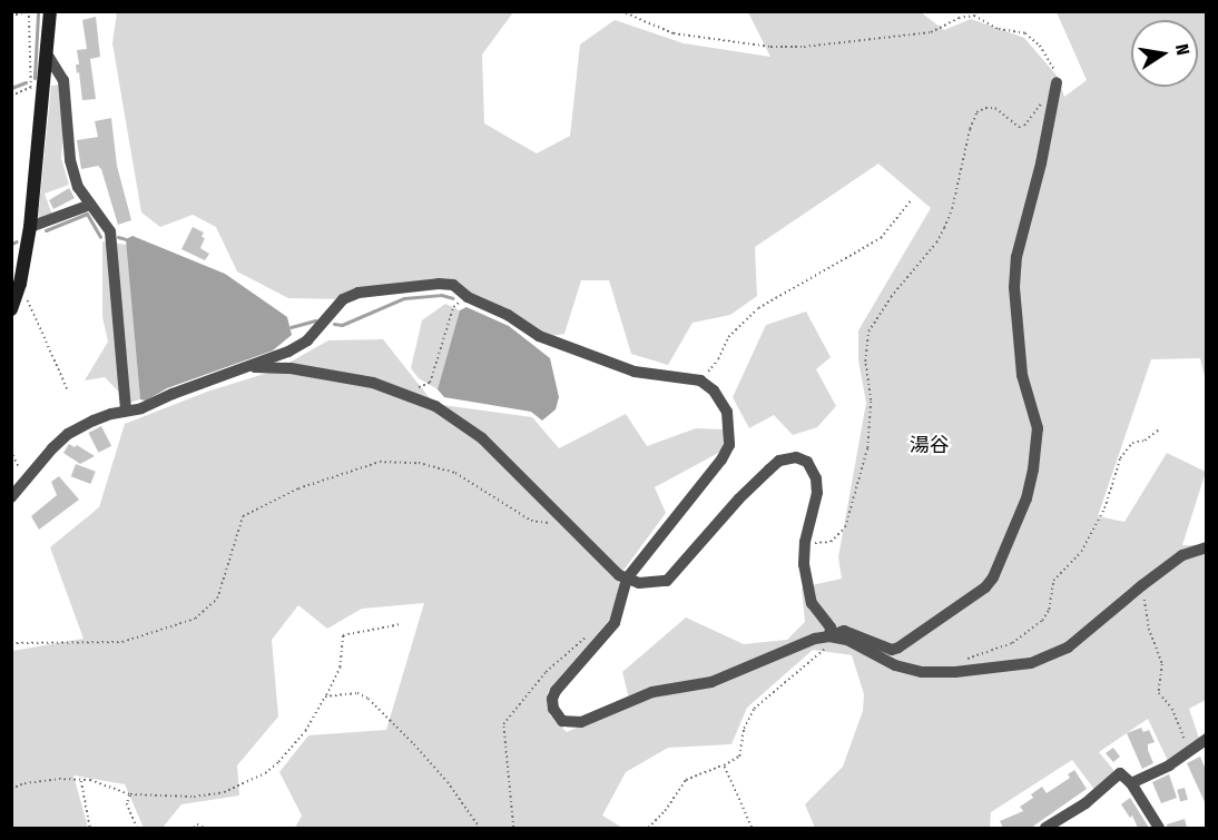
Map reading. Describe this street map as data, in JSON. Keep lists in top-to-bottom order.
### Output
{
  "districts": ["湯谷"],
  "north": "right"
}
